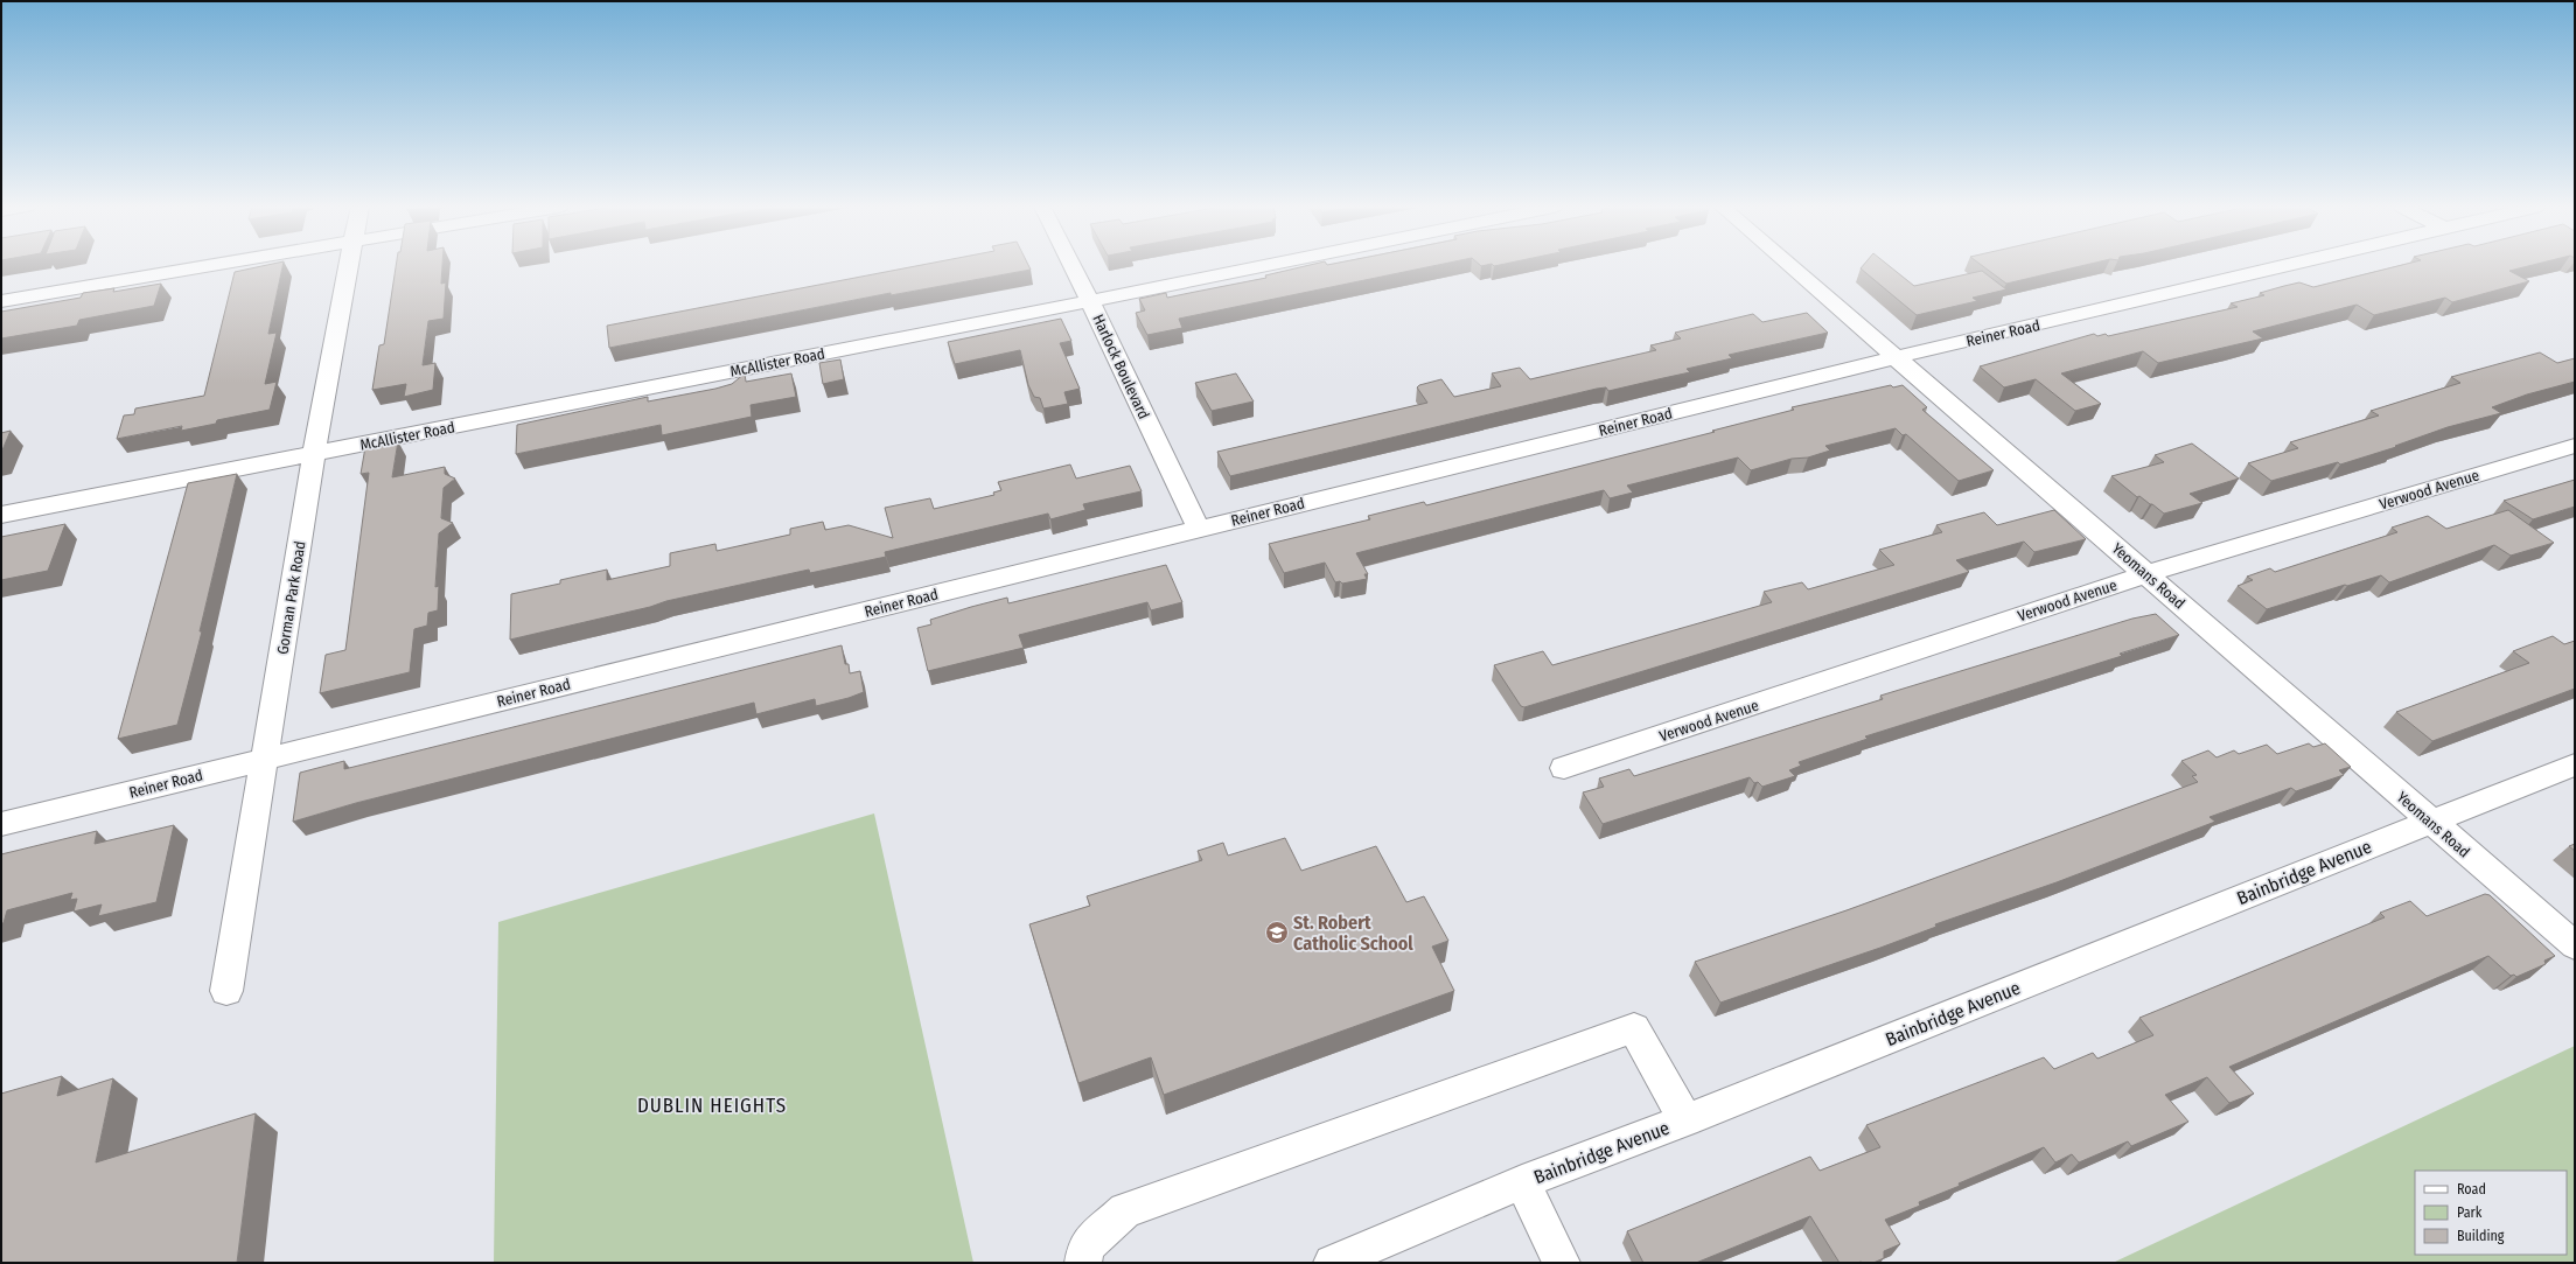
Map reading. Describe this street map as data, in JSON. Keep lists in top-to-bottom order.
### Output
{
  "streets": {
    "street": [
      "Reiner Road",
      "McAllister Road",
      "Harlock Boulevard",
      "Verwood Avenue",
      "Yeomans Road",
      "Gorman Park Road",
      "Bainbridge Avenue"
    ]
  },
  "crossings": [
    ["Reiner Road", "Harlock Boulevard"],
    ["Reiner Road", "Yeomans Road"],
    ["Reiner Road", "Gorman Park Road"],
    ["McAllister Road", "Harlock Boulevard"],
    ["McAllister Road", "Gorman Park Road"],
    ["Verwood Avenue", "Yeomans Road"],
    ["Yeomans Road", "Bainbridge Avenue"]
  ],
  "districts": ["DUBLIN HEIGHTS"],
  "places": {
    "school or university": ["St. Robert Catholic School"]
  },
  "legend": ["Road", "Park", "Building"]
}
